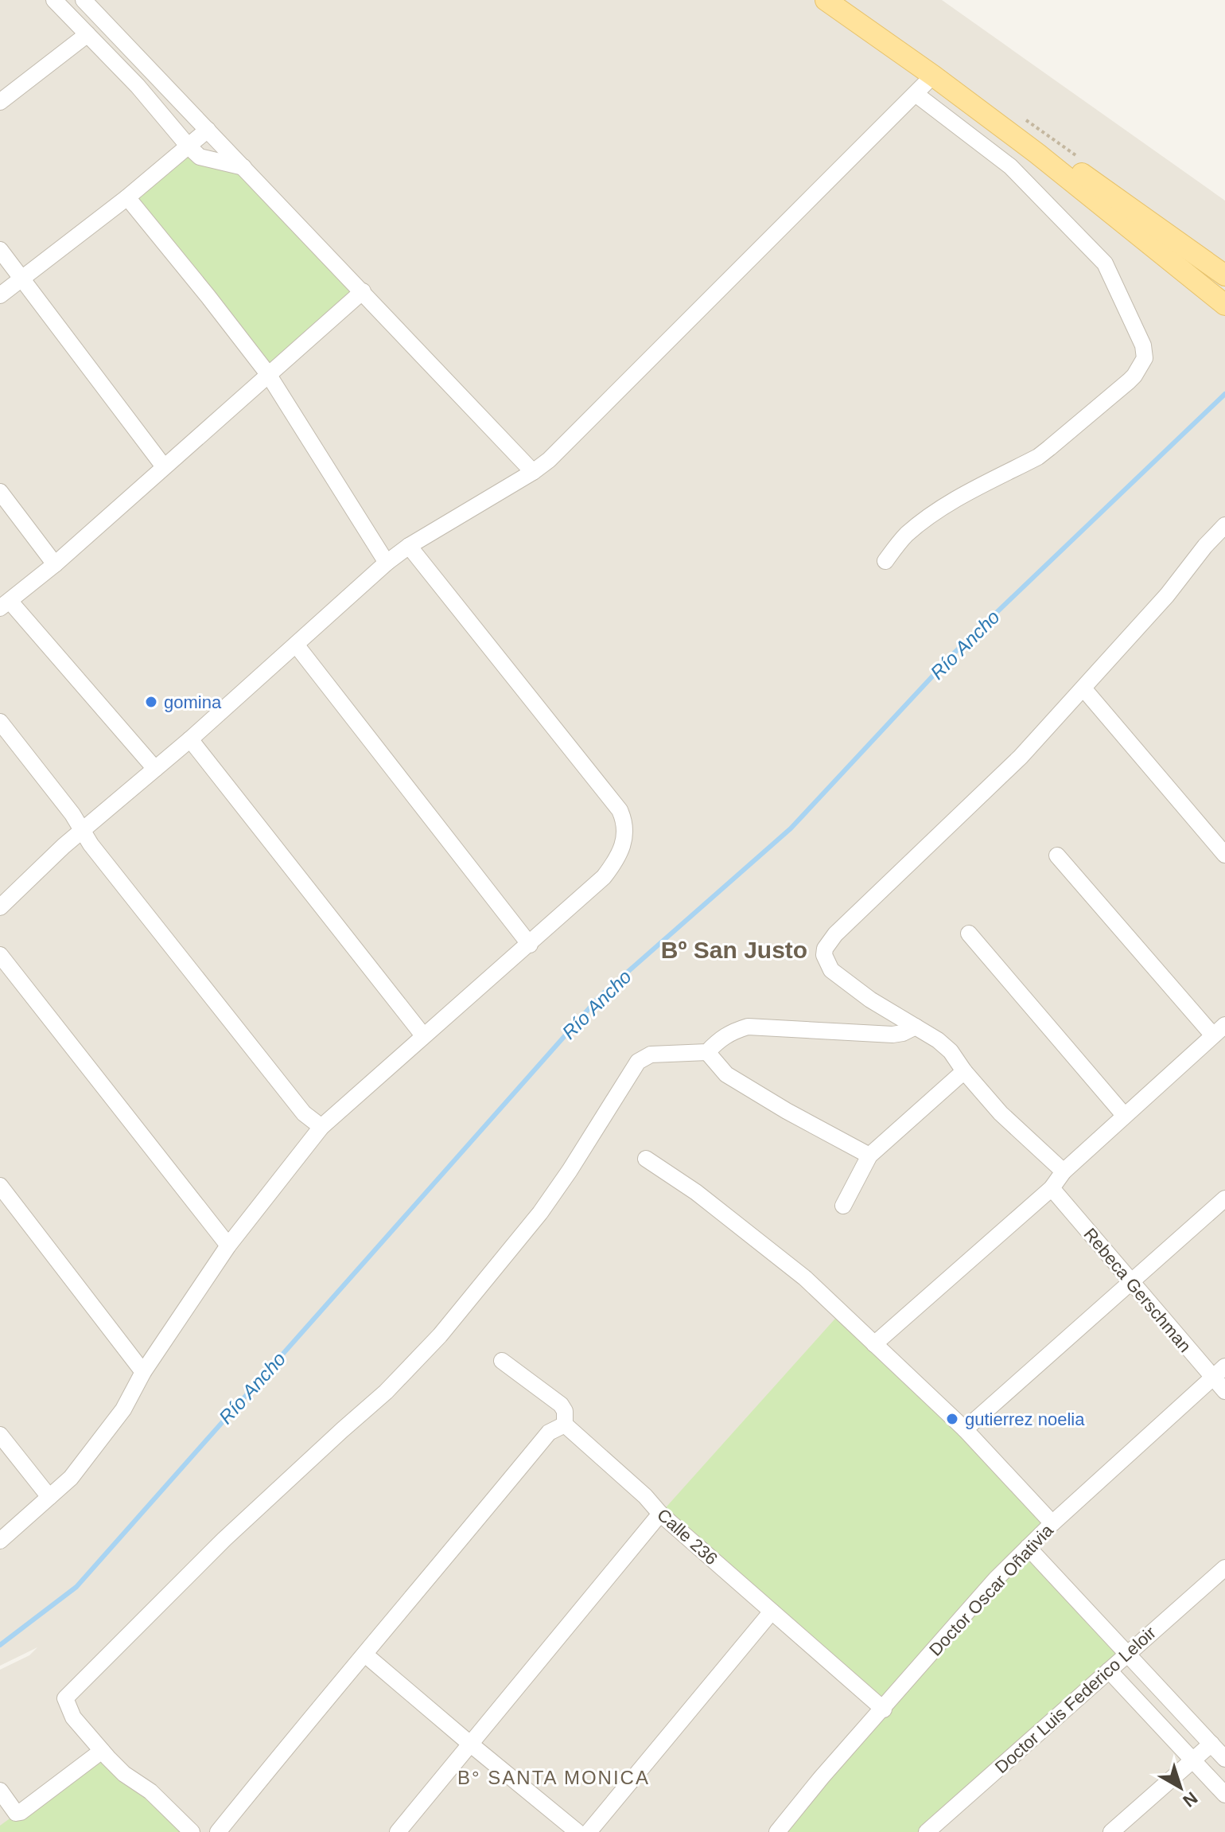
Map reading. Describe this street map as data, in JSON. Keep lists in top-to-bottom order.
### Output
{
  "streets": {
    "street": [
      "Rebeca Gerschman",
      "Calle 236",
      "Doctor Oscar Oñativia",
      "Doctor Luis Federico Leloir"
    ]
  },
  "crossings": [
    ["Rebeca Gerschman", "Doctor Oscar Oñativia"],
    ["Calle 236", "Doctor Oscar Oñativia"]
  ],
  "districts": ["Bº San Justo", "B° SANTA MONICA"],
  "water": ["Río Ancho"],
  "places": ["gomina", "gutierrez noelia"],
  "north": "bottom right"
}
